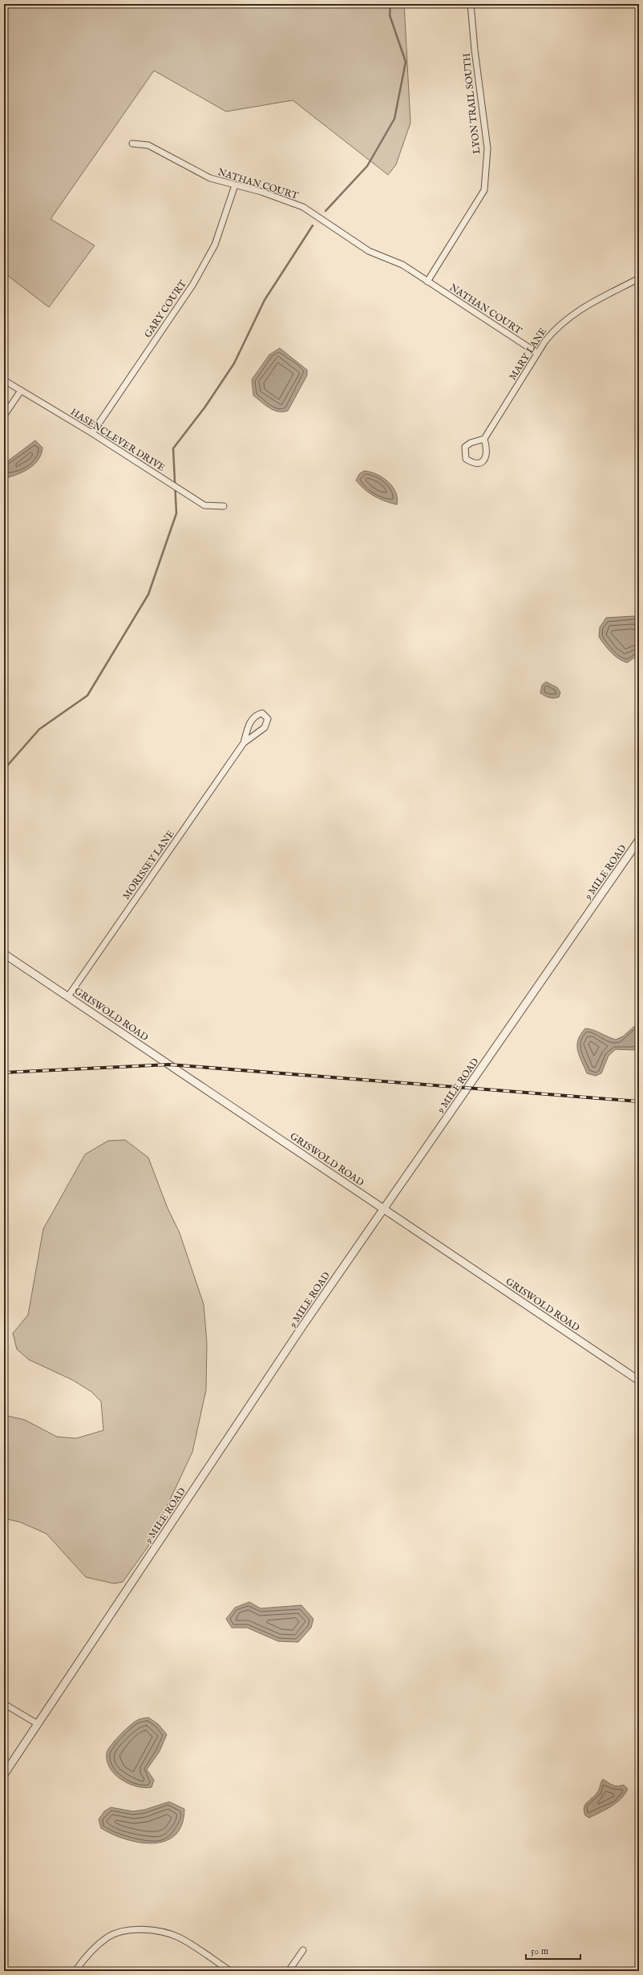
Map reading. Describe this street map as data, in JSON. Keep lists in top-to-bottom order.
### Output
{
  "streets": {
    "street": [
      "LYON TRAIL SOUTH",
      "NATHAN COURT",
      "GARY COURT",
      "MARY LANE",
      "HASENCLEVER DRIVE",
      "MORISSEY LANE",
      "9 MILE ROAD",
      "GRISWOLD ROAD"
    ]
  },
  "crossings": [
    ["LYON TRAIL SOUTH", "NATHAN COURT"],
    ["NATHAN COURT", "GARY COURT"],
    ["NATHAN COURT", "MARY LANE"],
    ["GARY COURT", "HASENCLEVER DRIVE"],
    ["MORISSEY LANE", "GRISWOLD ROAD"],
    ["9 MILE ROAD", "GRISWOLD ROAD"]
  ],
  "scale_bar": "50 m"
}
